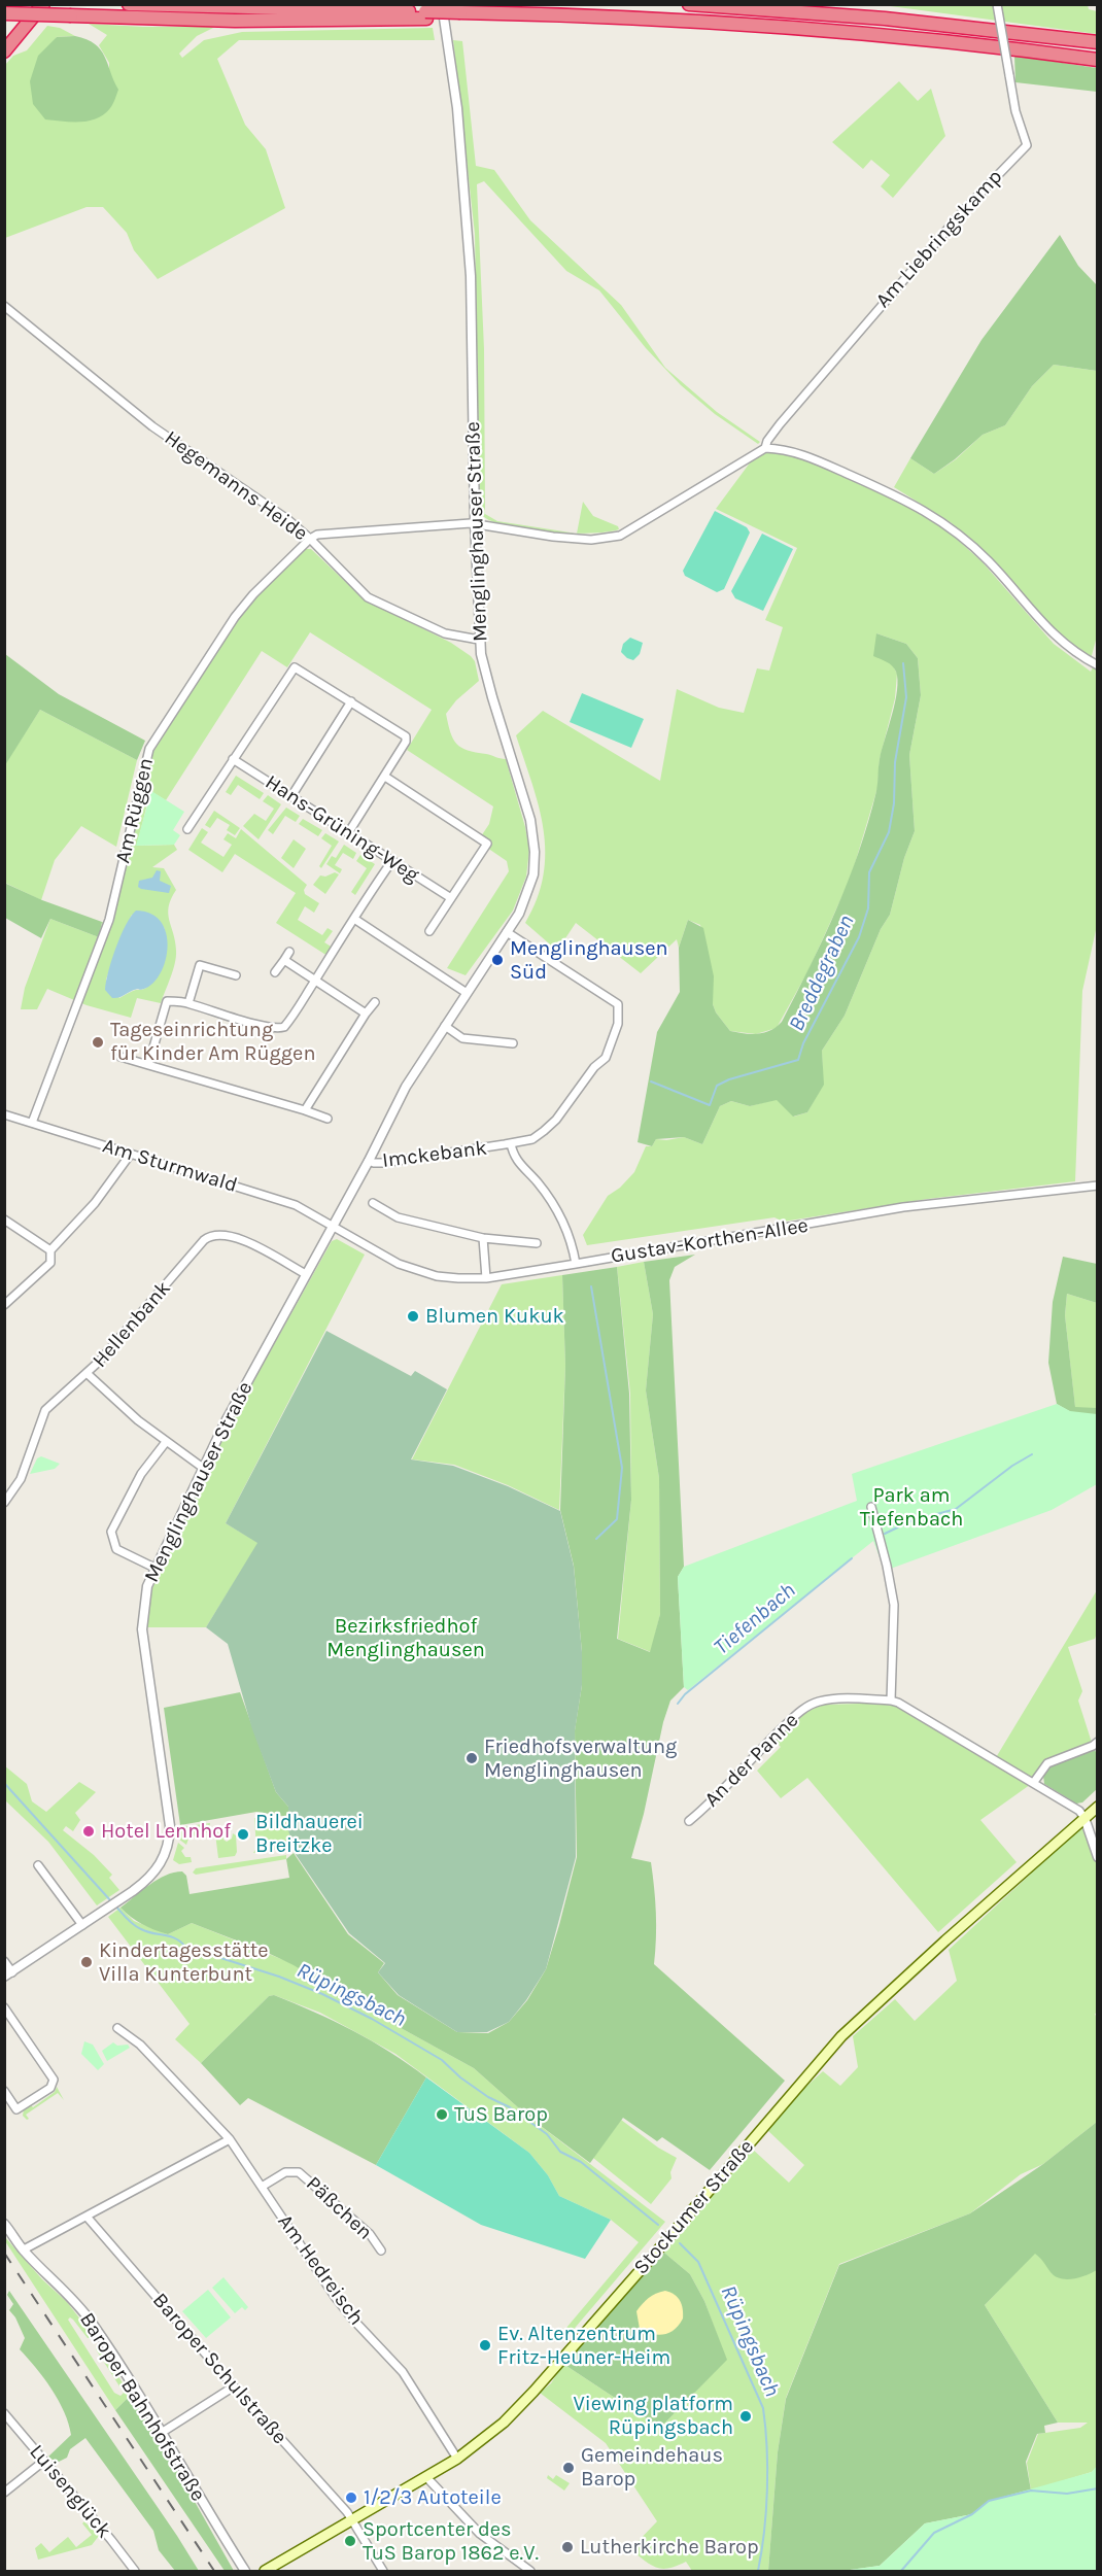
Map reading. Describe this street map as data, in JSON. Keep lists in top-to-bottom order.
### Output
{
  "streets": {
    "main road": ["Stockumer Straße"],
    "street": [
      "Am Liebringskamp",
      "Hegemanns Heide",
      "Menglinghauser Straße",
      "Am Rüggen",
      "Hans-Grüning-Weg",
      "Imckebank",
      "Am Sturmwald",
      "Gustav-Korthen-Allee",
      "Hellenbank",
      "An der Panne",
      "Päßchen",
      "Am Hedreisch",
      "Baroper Schulstraße",
      "Baroper Bahnhofstraße",
      "Luisenglück"
    ]
  },
  "crossings": [
    ["Hegemanns Heide", "Menglinghauser Straße"],
    ["Hegemanns Heide", "Am Rüggen"],
    ["Menglinghauser Straße", "Imckebank"],
    ["Menglinghauser Straße", "Am Sturmwald"],
    ["Menglinghauser Straße", "Gustav-Korthen-Allee"],
    ["Menglinghauser Straße", "Hellenbank"],
    ["Am Rüggen", "Am Sturmwald"],
    ["Imckebank", "Gustav-Korthen-Allee"],
    ["Am Sturmwald", "Gustav-Korthen-Allee"],
    ["Stockumer Straße", "Am Hedreisch"],
    ["Stockumer Straße", "Baroper Schulstraße"],
    ["Päßchen", "Am Hedreisch"]
  ],
  "water": ["Breddegraben", "Tiefenbach", "Rüpingsbach"],
  "parks": ["Park am Tiefenbach", "Bezirksfriedhof Menglinghausen"],
  "places": [
    "Menglinghausen Süd",
    "Tageseinrichtung für Kinder Am Rüggen",
    "Blumen Kukuk",
    "Friedhofsverwaltung Menglinghausen",
    "Hotel Lennhof",
    "Bildhauerei Breitzke",
    "Kindertagesstätte Villa Kunterbunt",
    "TuS Barop",
    "Ev. Altenzentrum Fritz-Heuner-Heim",
    "Viewing platform Rüpingsbach",
    "Gemeindehaus Barop",
    "1/2/3 Autoteile",
    "Sportcenter des TuS Barop 1862 e.V.",
    "Lutherkirche Barop"
  ]
}
